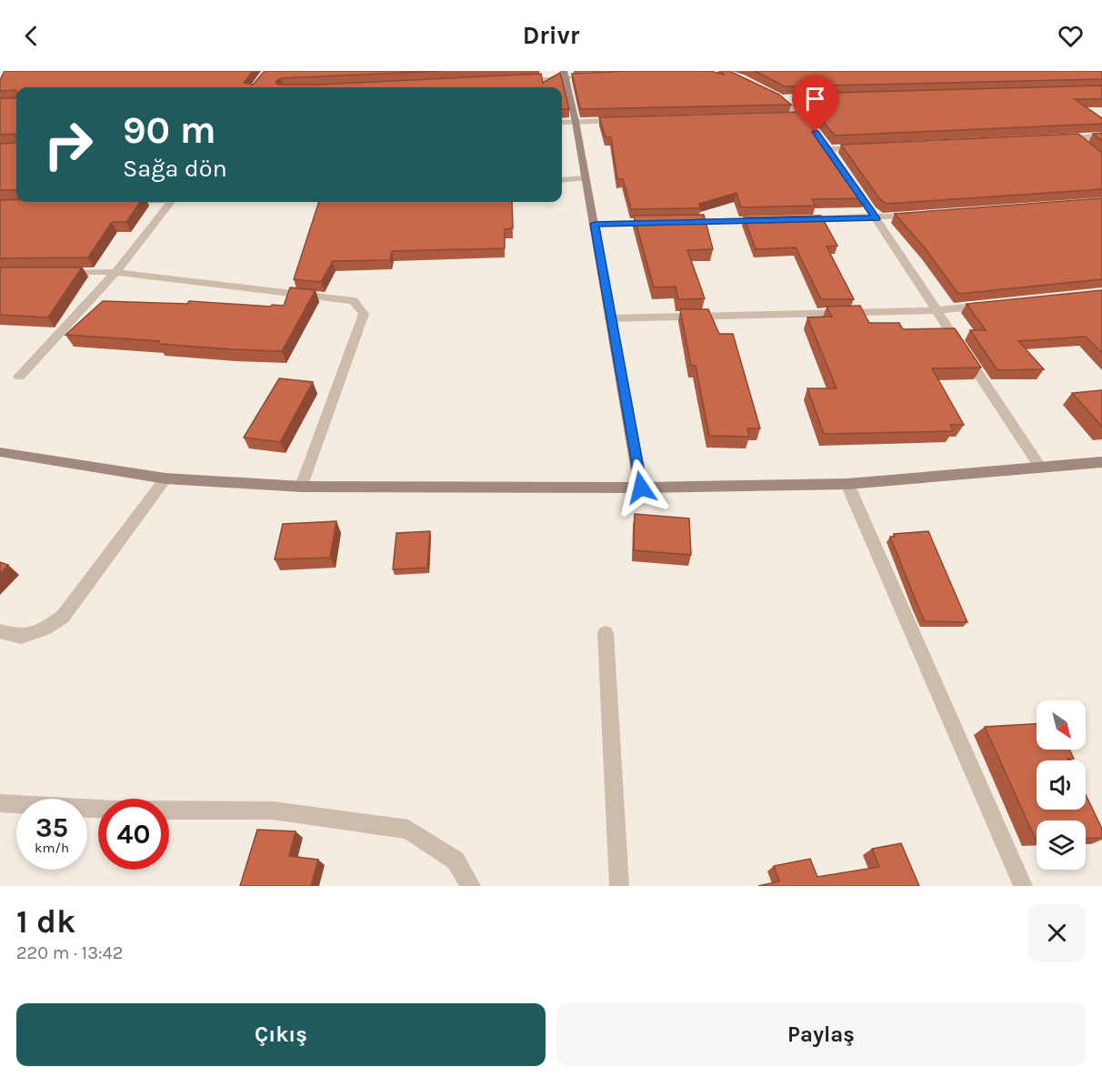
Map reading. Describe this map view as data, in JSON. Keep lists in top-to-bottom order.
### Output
{
  "north": "bottom right",
  "page": {
    "header": "Drivr",
    "turn": ["90 m", "Sağa dön"],
    "speed": "35 km/h",
    "limit": "40",
    "heading": ["1 dk", "220 m · 13:42"],
    "buttons": ["Çıkış", "Paylaş"]
  }
}
